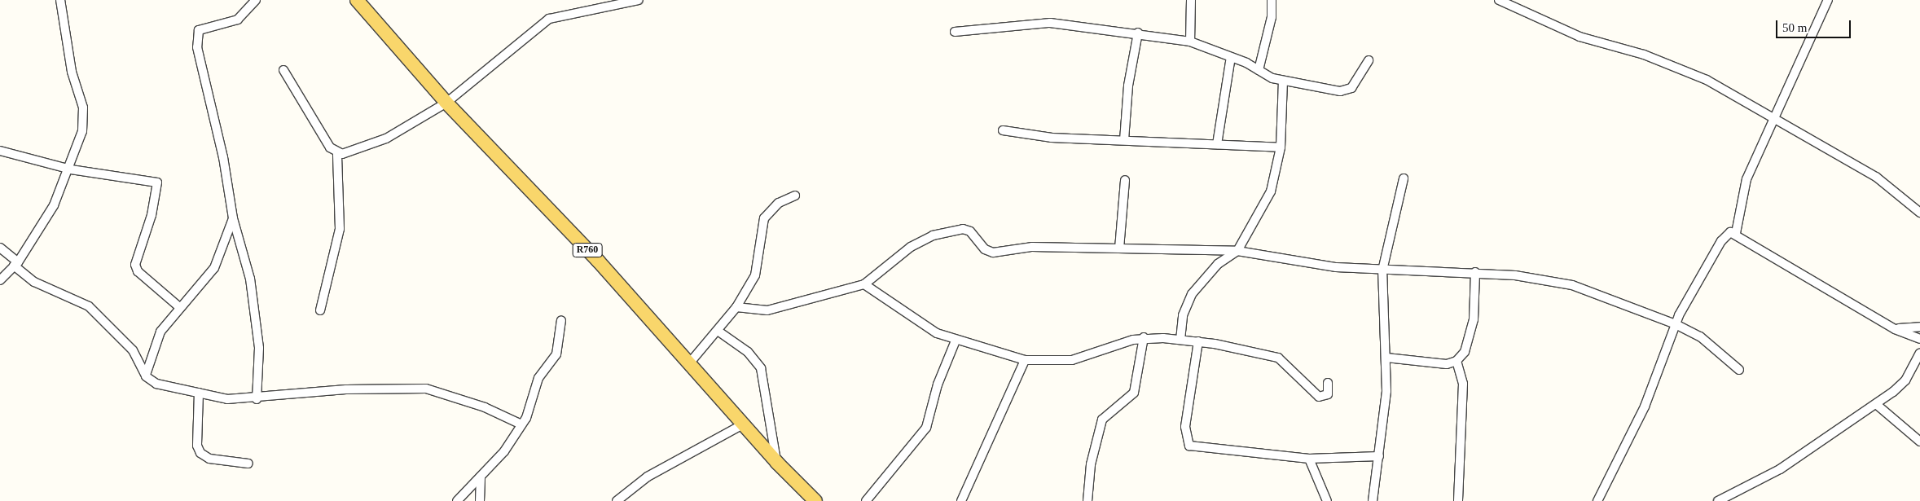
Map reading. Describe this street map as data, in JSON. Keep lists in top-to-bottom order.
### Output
{
  "streets": {
    "main road": ["R760"]
  },
  "scale_bar": "50 m"
}
